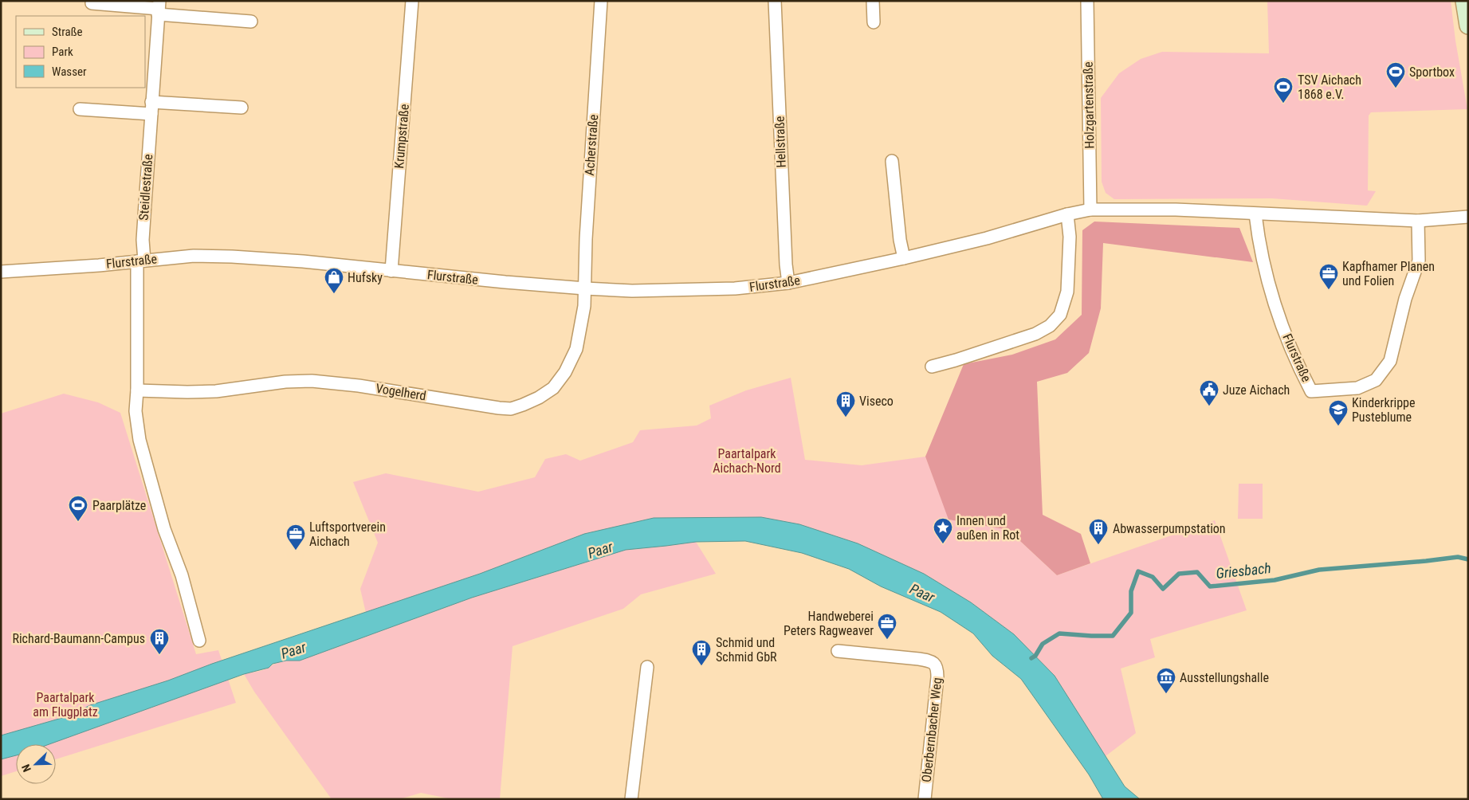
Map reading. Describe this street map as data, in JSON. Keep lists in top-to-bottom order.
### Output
{
  "streets": {
    "street": [
      "Holzgartenstraße",
      "Krumpstraße",
      "Hellstraße",
      "Acherstraße",
      "Steidlestraße",
      "Flurstraße",
      "Vogelherd",
      "Oberbernbacher Weg"
    ]
  },
  "crossings": [
    ["Holzgartenstraße", "Flurstraße"],
    ["Krumpstraße", "Flurstraße"],
    ["Hellstraße", "Flurstraße"],
    ["Acherstraße", "Flurstraße"],
    ["Acherstraße", "Vogelherd"],
    ["Steidlestraße", "Flurstraße"],
    ["Flurstraße", "Vogelherd"]
  ],
  "water": ["Paar", "Griesbach"],
  "parks": ["Paartalpark Aichach-Nord", "Paartalpark am Flugplatz"],
  "places": {
    "sports": ["Sportbox", "TSV Aichach 1868 e.V.", "Paarplätze"],
    "office": ["Kapfhamer Planen und Folien", "Luftsportverein Aichach", "Handweberei Peters Ragweaver"],
    "shop": ["Hufsky"],
    "public building": ["Juze Aichach"],
    "building": [
      "Viseco",
      "Abwasserpumpstation",
      "Richard-Baumann-Campus",
      "Schmid und Schmid GbR"
    ],
    "school or university": ["Kinderkrippe Pusteblume"],
    "place": ["Innen und außen in Rot"],
    "museum": ["Ausstellungshalle"]
  },
  "legend": ["Straße", "Park", "Wasser"],
  "north": "bottom left"
}
